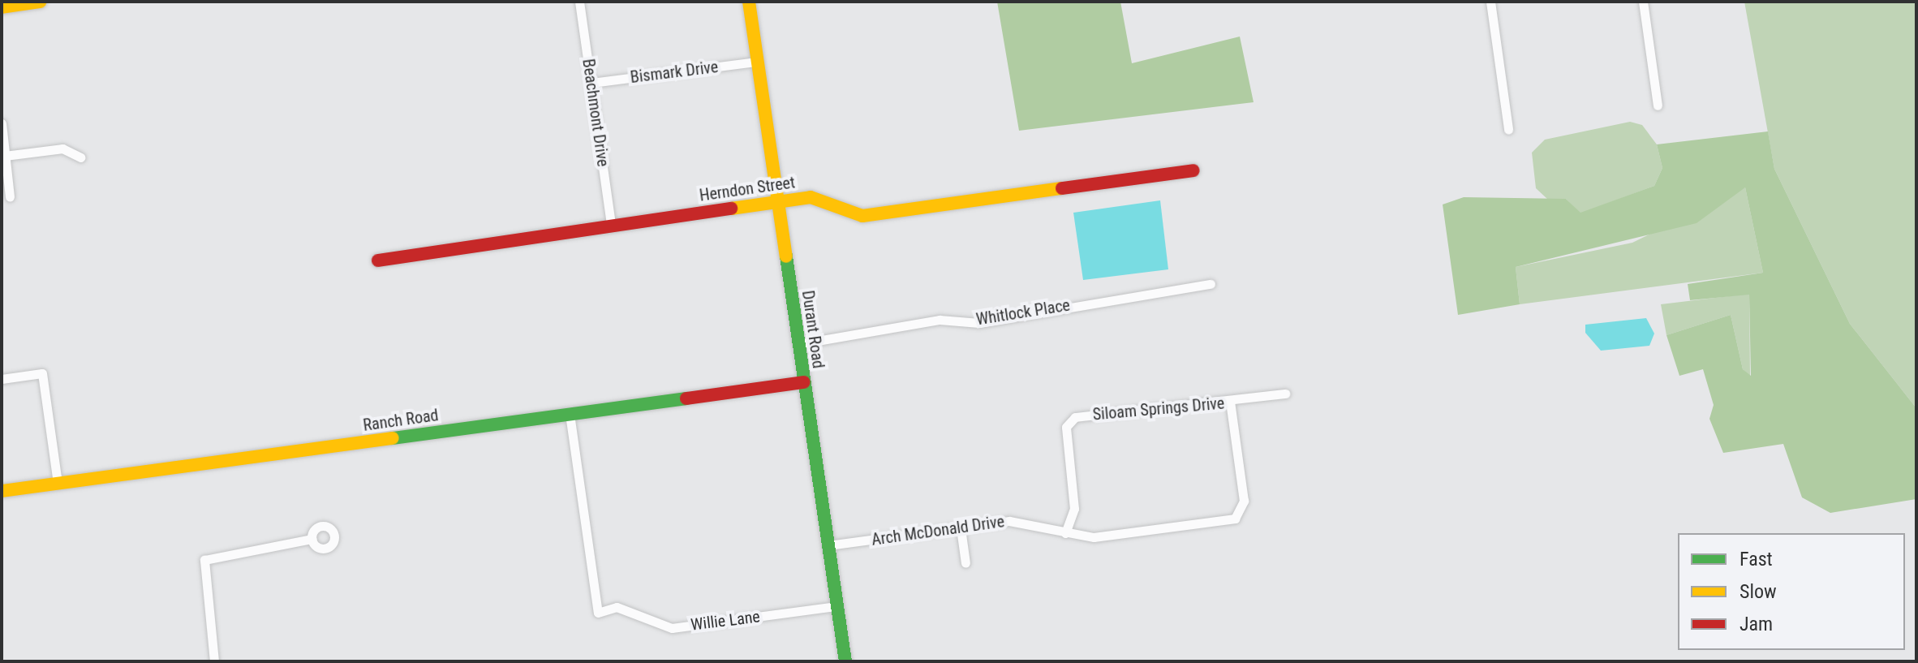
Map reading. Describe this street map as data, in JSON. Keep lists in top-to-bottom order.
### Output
{
  "streets": {
    "street": [
      "Bismark Drive",
      "Beachmont Drive",
      "Herndon Street",
      "Whitlock Place",
      "Durant Road",
      "Siloam Springs Drive",
      "Ranch Road",
      "Arch McDonald Drive",
      "Willie Lane"
    ]
  },
  "crossings": [
    ["Bismark Drive", "Beachmont Drive"],
    ["Bismark Drive", "Durant Road"],
    ["Beachmont Drive", "Herndon Street"],
    ["Herndon Street", "Durant Road"],
    ["Whitlock Place", "Durant Road"],
    ["Durant Road", "Ranch Road"],
    ["Durant Road", "Arch McDonald Drive"],
    ["Durant Road", "Willie Lane"],
    ["Siloam Springs Drive", "Arch McDonald Drive"],
    ["Ranch Road", "Willie Lane"]
  ],
  "legend": ["Fast", "Slow", "Jam"]
}
